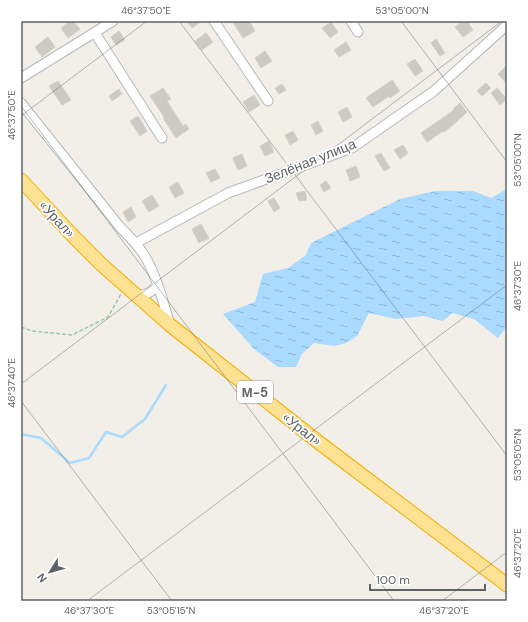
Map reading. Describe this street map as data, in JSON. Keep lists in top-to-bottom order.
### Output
{
  "streets": {
    "highway": ["«Урал»", "М-5"],
    "street": ["Зелёная улица"]
  },
  "scale_bar": "100 m",
  "north": "bottom left",
  "coordinates": [
    "46°37'50\"E",
    "53°05'00\"N",
    "46°37'30\"E",
    "46°37'40\"E",
    "53°05'05\"N",
    "46°37'20\"E",
    "53°05'15\"N"
  ]
}
